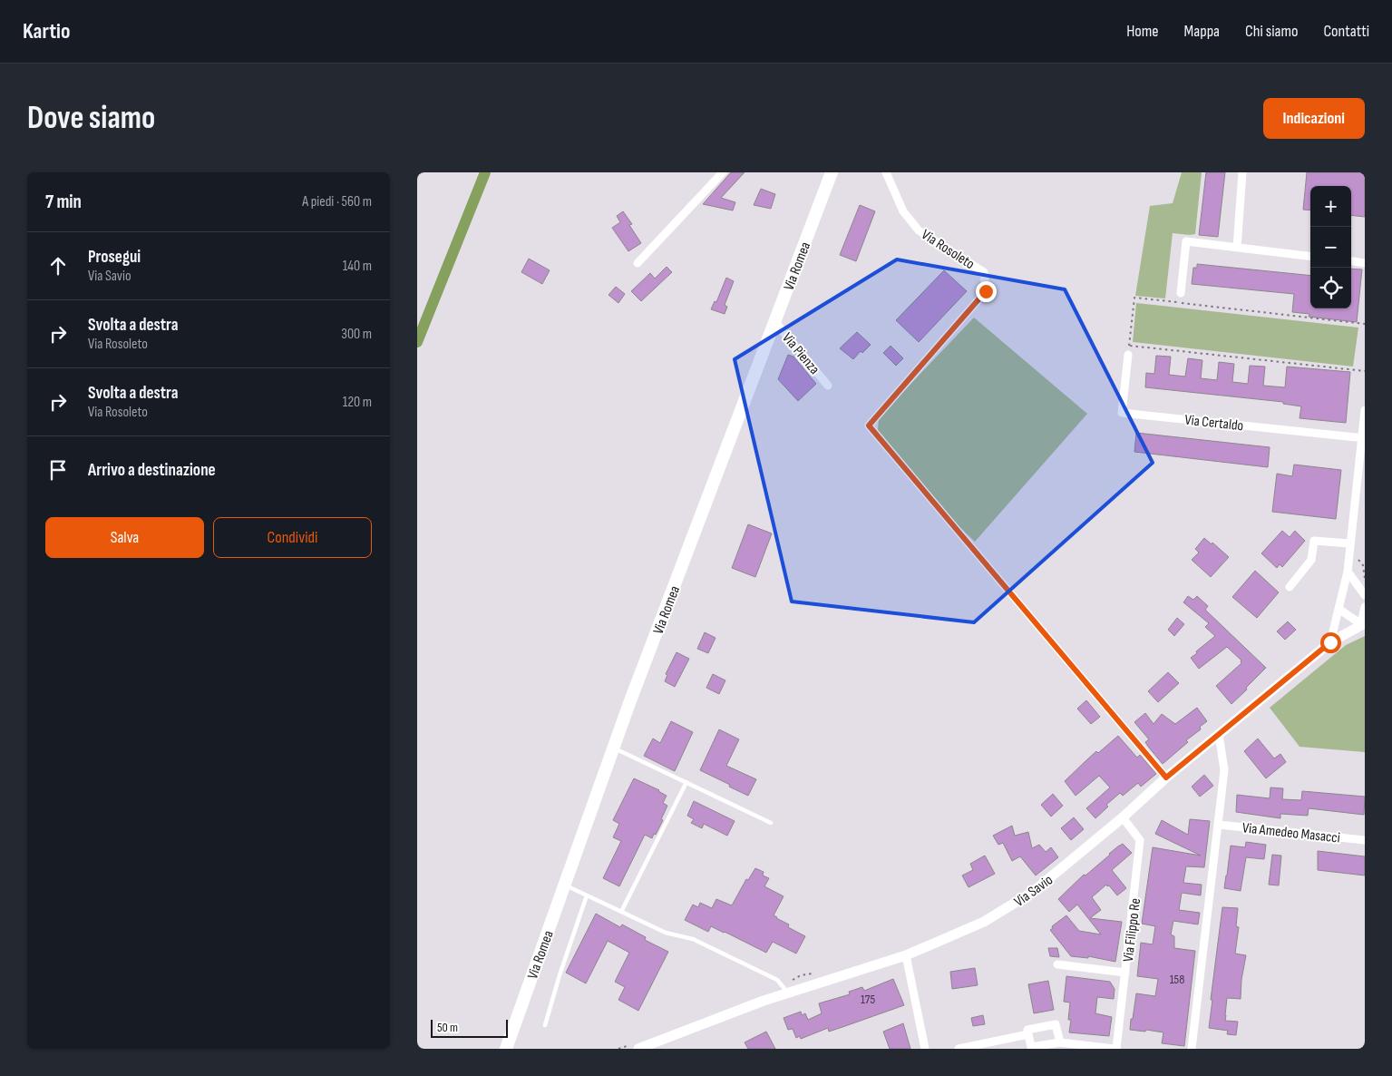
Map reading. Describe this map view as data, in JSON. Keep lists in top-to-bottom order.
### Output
{
  "streets": {
    "main road": ["Via Romea"],
    "street": [
      "Via Rosoleto",
      "Via Pienza",
      "Via Certaldo",
      "Via Amedeo Masacci",
      "Via Savio",
      "Via Filippo Re"
    ]
  },
  "crossings": [
    ["Via Rosoleto", "Via Savio"],
    ["Via Romea", "Via Pienza"],
    ["Via Savio", "Via Filippo Re"]
  ],
  "house_numbers": ["158", "175"],
  "scale_bar": "50 m",
  "page": {
    "header": "Kartio",
    "nav": [
      "Home",
      "Mappa",
      "Chi siamo",
      "Contatti"
    ],
    "buttons": [
      "Indicazioni",
      ["Salva", "Condividi"]
    ],
    "title": "Dove siamo",
    "heading": ["7 min", "A piedi · 560 m"],
    "map_buttons": ["+", "−"],
    "list": [
      ["Prosegui", "Via Savio", "140 m"],
      ["Svolta a destra", "Via Rosoleto", "300 m"],
      ["Svolta a destra", "Via Rosoleto", "120 m"],
      "Arrivo a destinazione"
    ],
    "scale": "50 m"
  }
}
